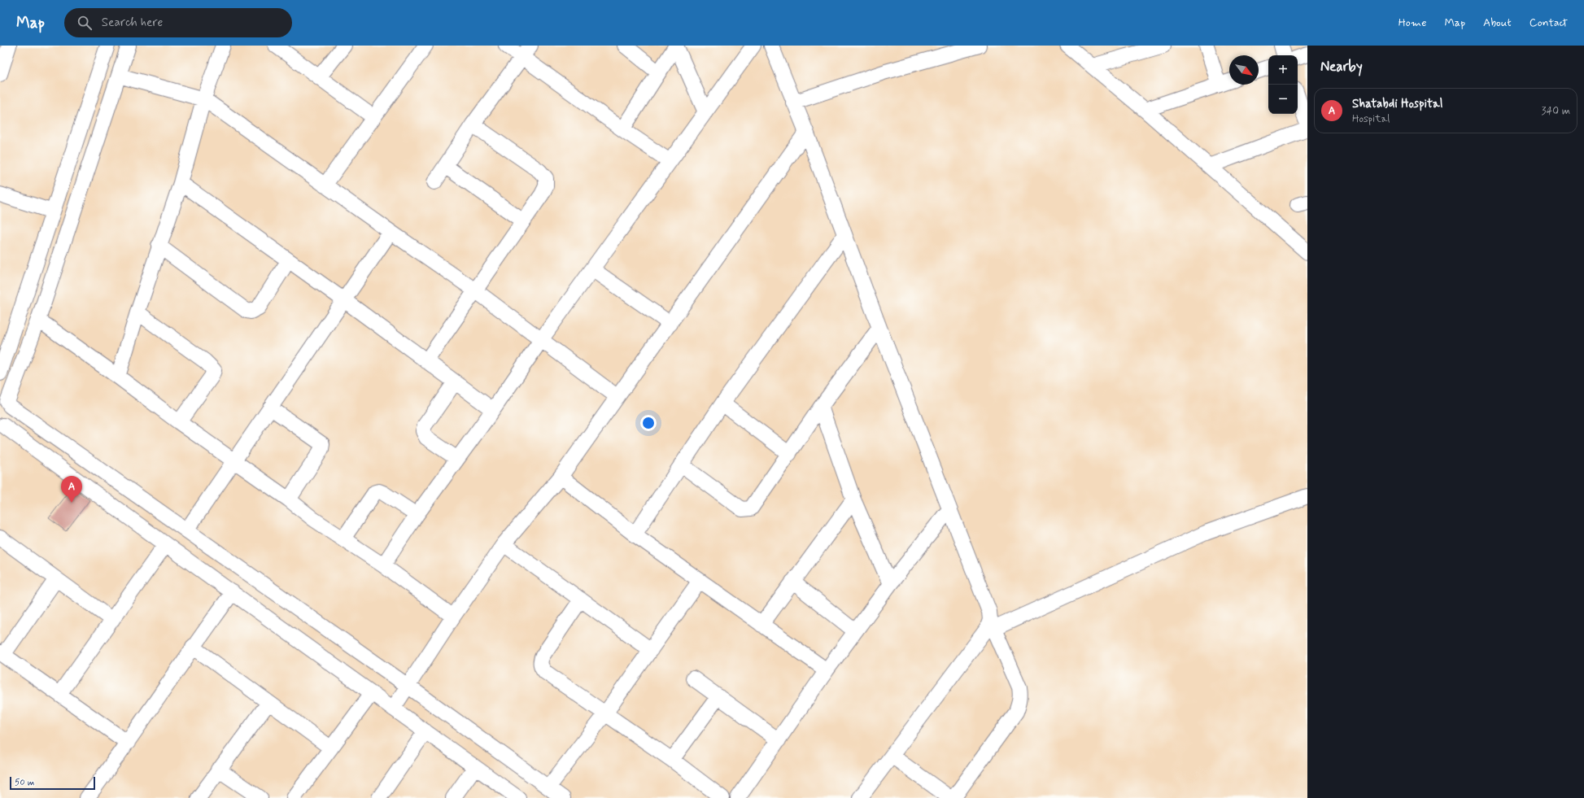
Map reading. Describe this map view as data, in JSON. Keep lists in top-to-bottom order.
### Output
{
  "scale_bar": "50 m",
  "north": "bottom right",
  "page": {
    "header": "Map",
    "search": "Search here",
    "nav": [
      "Home",
      "Map",
      "About",
      "Contact"
    ],
    "heading": "Nearby",
    "map_buttons": ["+", "−"],
    "list": [
      {
        "mark": "A",
        "name": "Shatabdi Hospital",
        "note": "Hospital",
        "value": "340 m"
      }
    ],
    "pins": "A",
    "scale": "50 m"
  }
}
